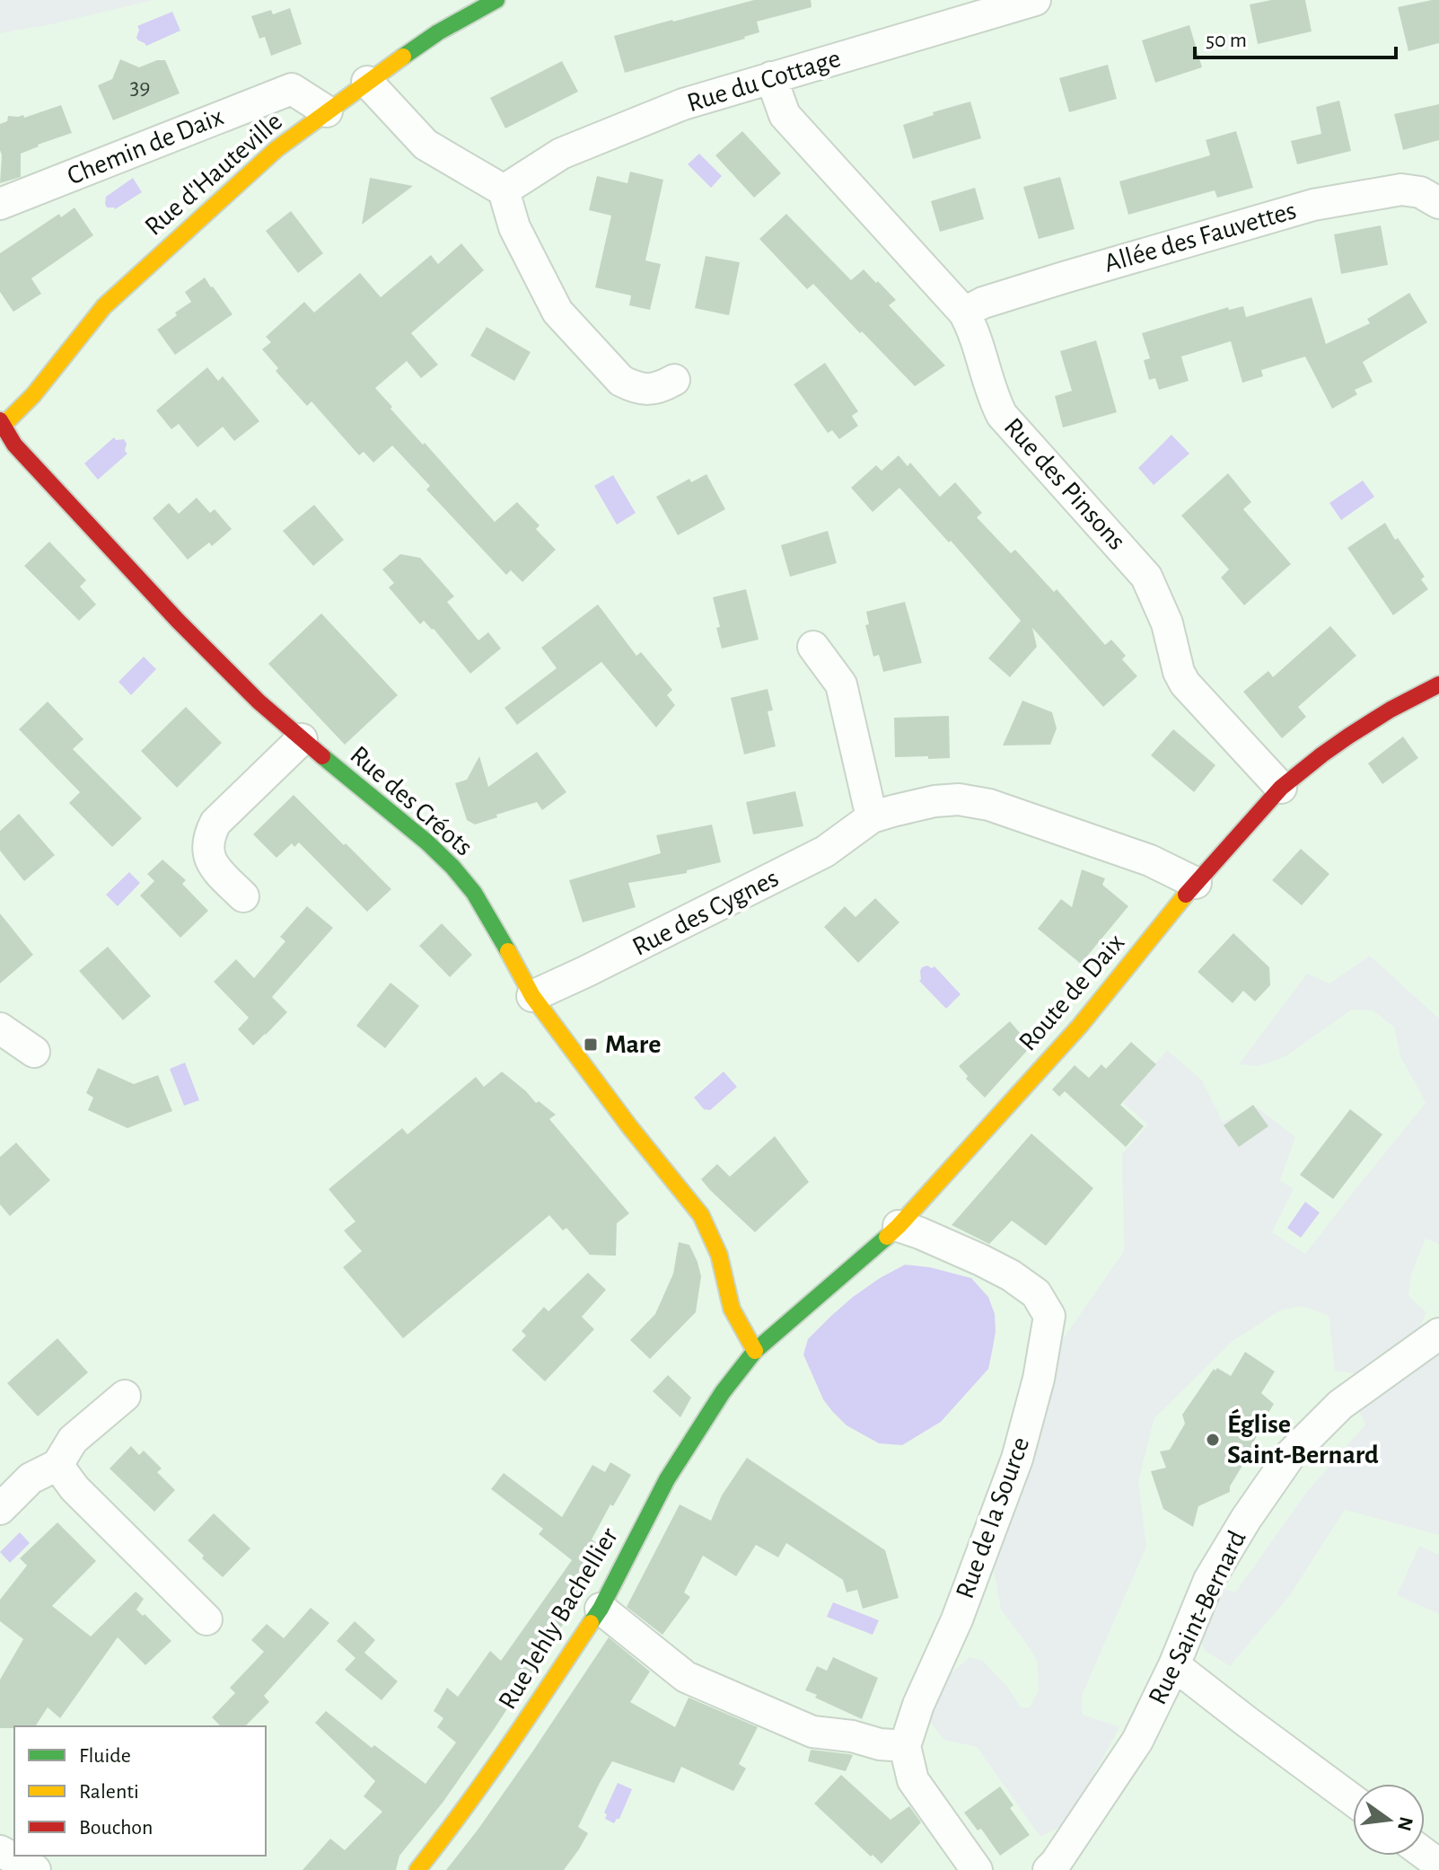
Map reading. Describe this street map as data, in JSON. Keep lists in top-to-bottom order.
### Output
{
  "streets": {
    "street": [
      "Rue du Cottage",
      "Chemin de Daix",
      "Rue d'Hauteville",
      "Allée des Fauvettes",
      "Rue des Pinsons",
      "Rue des Créots",
      "Rue des Cygnes",
      "Route de Daix",
      "Rue de la Source",
      "Rue Saint-Bernard",
      "Rue Jehly Bachellier"
    ]
  },
  "crossings": [
    ["Rue du Cottage", "Rue des Pinsons"],
    ["Chemin de Daix", "Rue d'Hauteville"],
    ["Rue d'Hauteville", "Rue des Créots"],
    ["Allée des Fauvettes", "Rue des Pinsons"],
    ["Rue des Pinsons", "Route de Daix"],
    ["Rue des Créots", "Rue des Cygnes"],
    ["Rue des Créots", "Route de Daix"],
    ["Rue des Créots", "Rue Jehly Bachellier"],
    ["Rue des Cygnes", "Route de Daix"],
    ["Route de Daix", "Rue de la Source"],
    ["Route de Daix", "Rue Jehly Bachellier"]
  ],
  "places": {
    "transit": ["Mare"],
    "other": ["Église Saint-Bernard"]
  },
  "house_numbers": ["39"],
  "legend": ["Fluide", "Ralenti", "Bouchon"],
  "scale_bar": "50 m",
  "north": "right"
}
